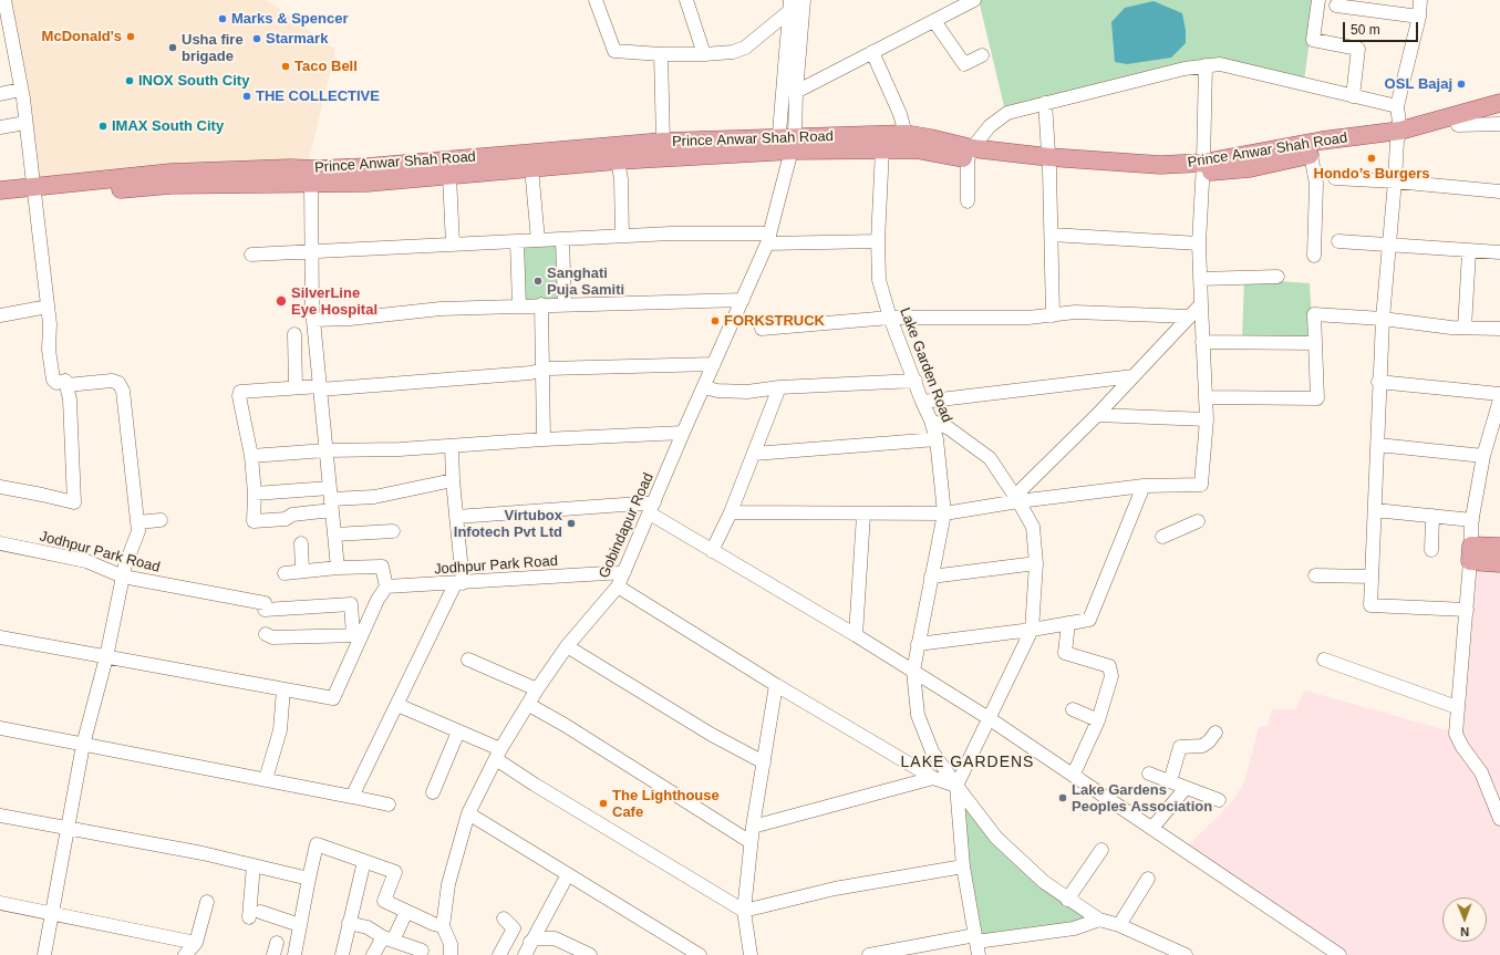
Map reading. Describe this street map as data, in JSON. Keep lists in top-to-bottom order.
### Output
{
  "streets": {
    "main road": ["Prince Anwar Shah Road"],
    "street": ["Lake Garden Road", "Gobindapur Road", "Jodhpur Park Road"]
  },
  "crossings": [
    ["Prince Anwar Shah Road", "Lake Garden Road"],
    ["Prince Anwar Shah Road", "Gobindapur Road"],
    ["Gobindapur Road", "Jodhpur Park Road"]
  ],
  "districts": ["LAKE GARDENS"],
  "places": [
    "Marks & Spencer",
    "McDonald's",
    "Starmark",
    "Usha fire brigade",
    "Taco Bell",
    "INOX South City",
    "OSL Bajaj",
    "THE COLLECTIVE",
    "IMAX South City",
    "Hondo’s Burgers",
    "Sanghati Puja Samiti",
    "SilverLine Eye Hospital",
    "FORKSTRUCK",
    "Virtubox Infotech Pvt Ltd",
    "Lake Gardens Peoples Association",
    "The Lighthouse Cafe"
  ],
  "scale_bar": "50 m",
  "north": "bottom"
}
